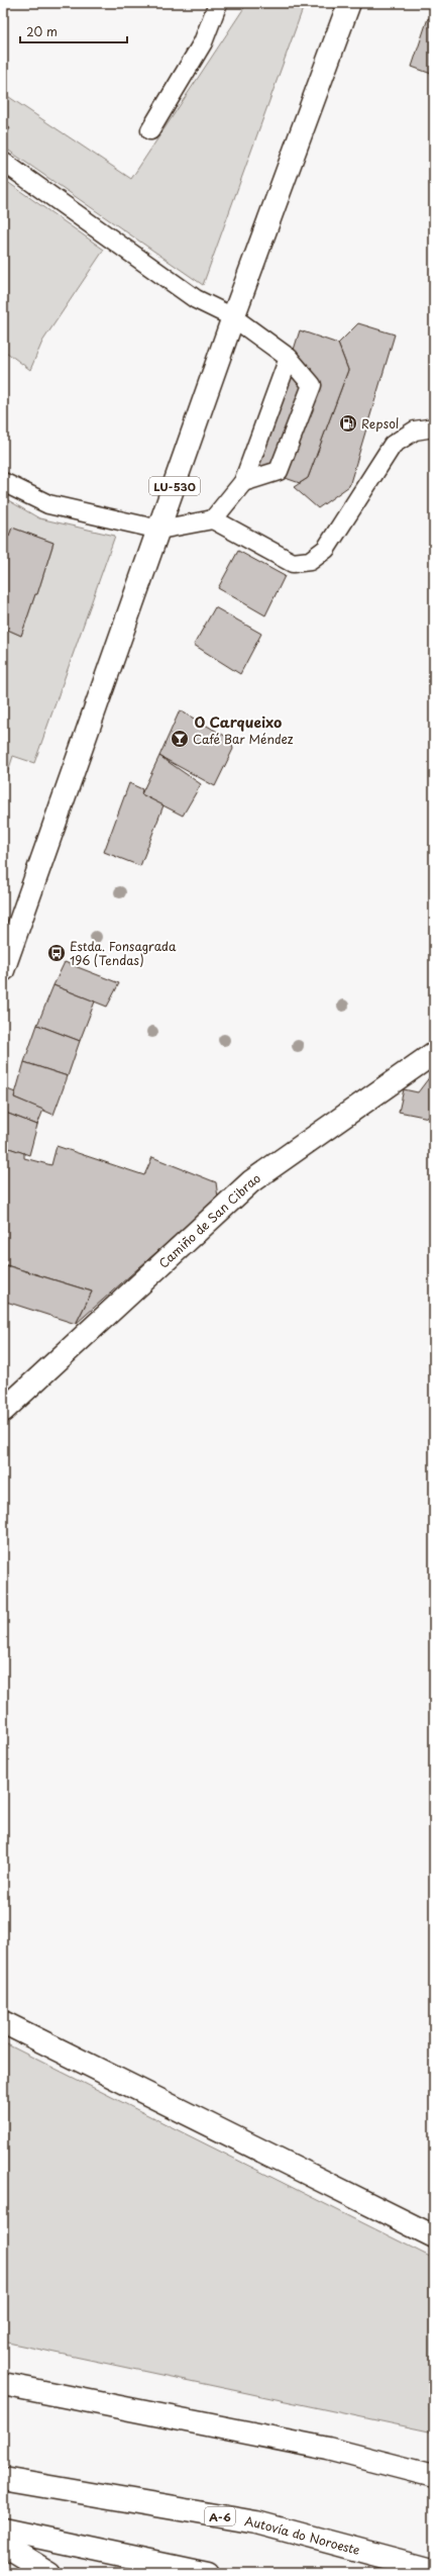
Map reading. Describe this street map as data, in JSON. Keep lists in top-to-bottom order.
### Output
{
  "streets": {
    "main road": [
      "LU-530",
      "Camiño de San Cibrao",
      "A-6",
      "Autovía do Noroeste"
    ]
  },
  "districts": ["O Carqueixo"],
  "places": {
    "fuel station": ["Repsol"],
    "bar": ["Café Bar Méndez"],
    "bus stop": ["Estda. Fonsagrada 196 (Tendas)"]
  },
  "scale_bar": "20 m"
}
